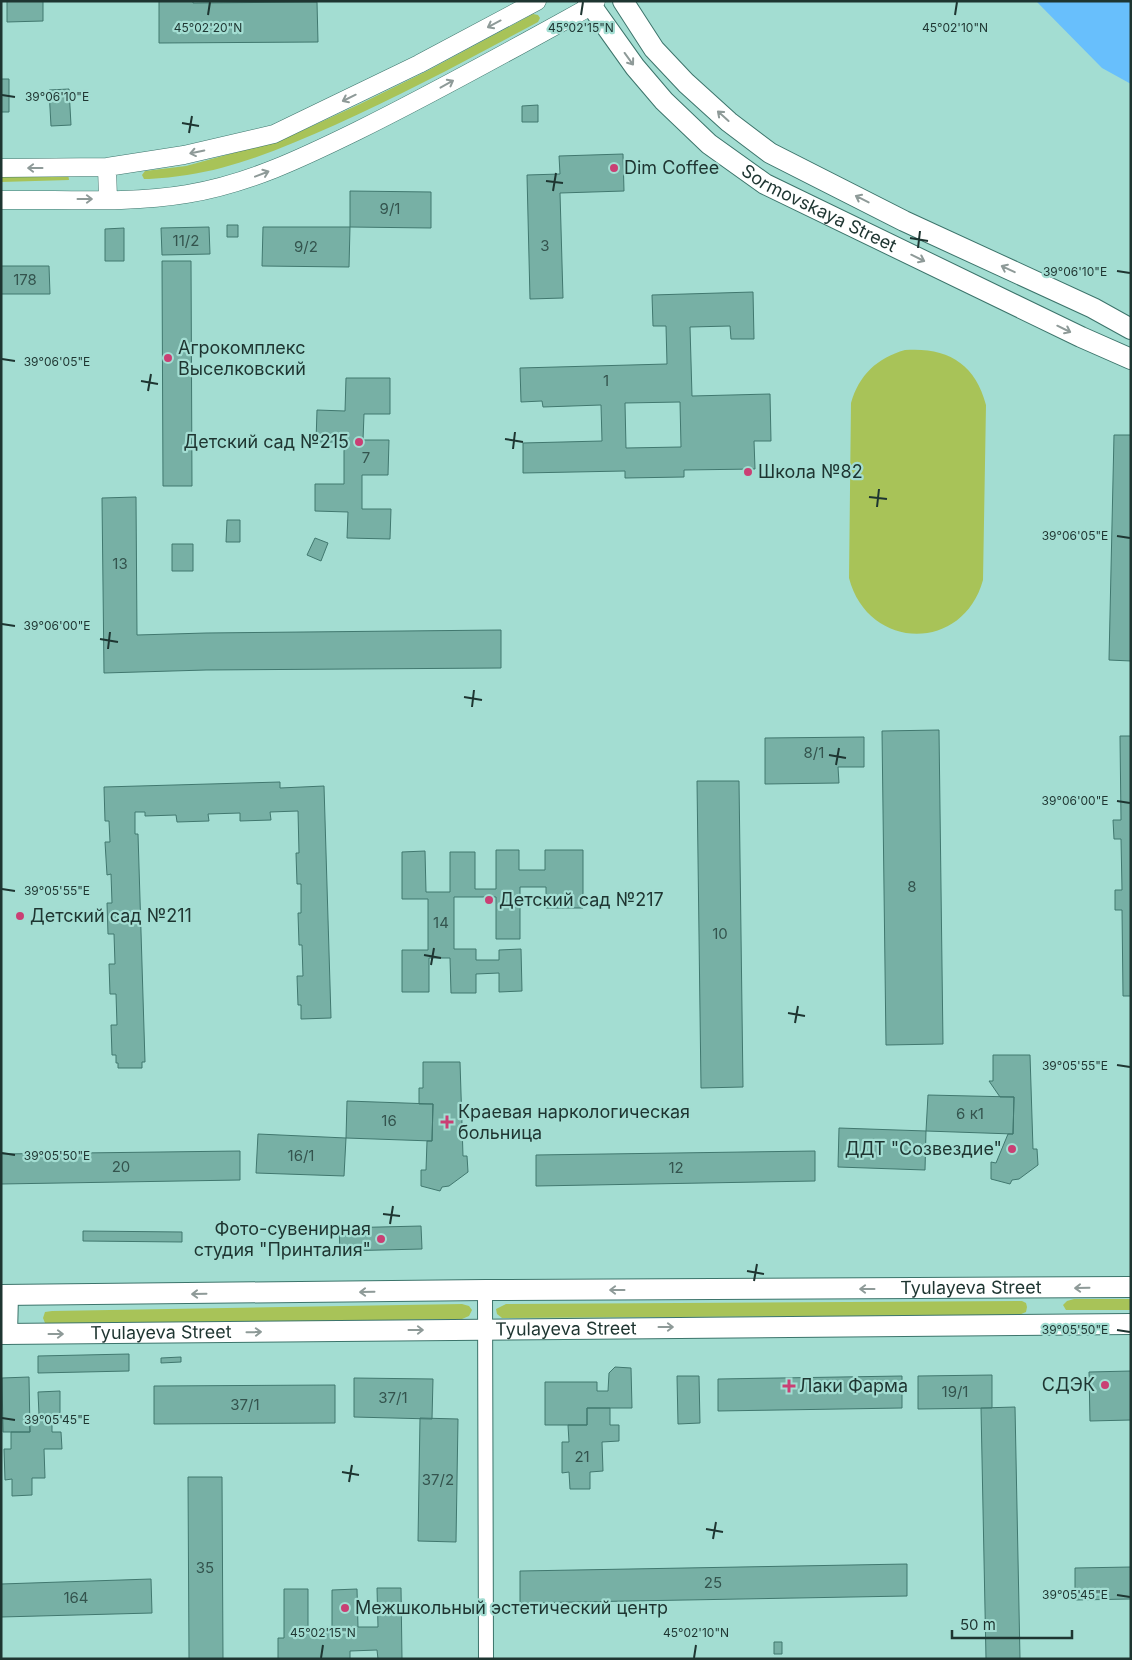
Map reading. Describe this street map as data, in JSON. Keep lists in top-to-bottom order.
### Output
{
  "streets": {
    "main road": ["Sormovskaya Street", "Tyulayeva Street"]
  },
  "places": {
    "other": [
      "Dim Coffee",
      "Агрокомплекс Выселковский",
      "Детский сад №215",
      "Школа №82",
      "Детский сад №217",
      "Детский сад №211",
      "ДДТ \"Созвездие\"",
      "Фото-сувенирная студия \"Принталия\"",
      "СДЭК",
      "Межшкольный эстетический центр"
    ],
    "health": ["Краевая наркологическая больница", "Лаки Фарма"]
  },
  "house_numbers": [
    "9/1",
    "11/2",
    "3",
    "9/2",
    "178",
    "1",
    "7",
    "13",
    "8/1",
    "8",
    "14",
    "10",
    "6 к1",
    "16",
    "16/1",
    "20",
    "12",
    "19/1",
    "37/1",
    "37/1",
    "21",
    "37/2",
    "35",
    "25",
    "164"
  ],
  "scale_bar": "50 m",
  "coordinates": [
    "45°02'20\"N",
    "45°02'15\"N",
    "45°02'10\"N",
    "39°06'10\"E",
    "39°06'05\"E",
    "39°06'00\"E",
    "39°05'55\"E",
    "39°05'50\"E",
    "39°05'45\"E"
  ]
}
